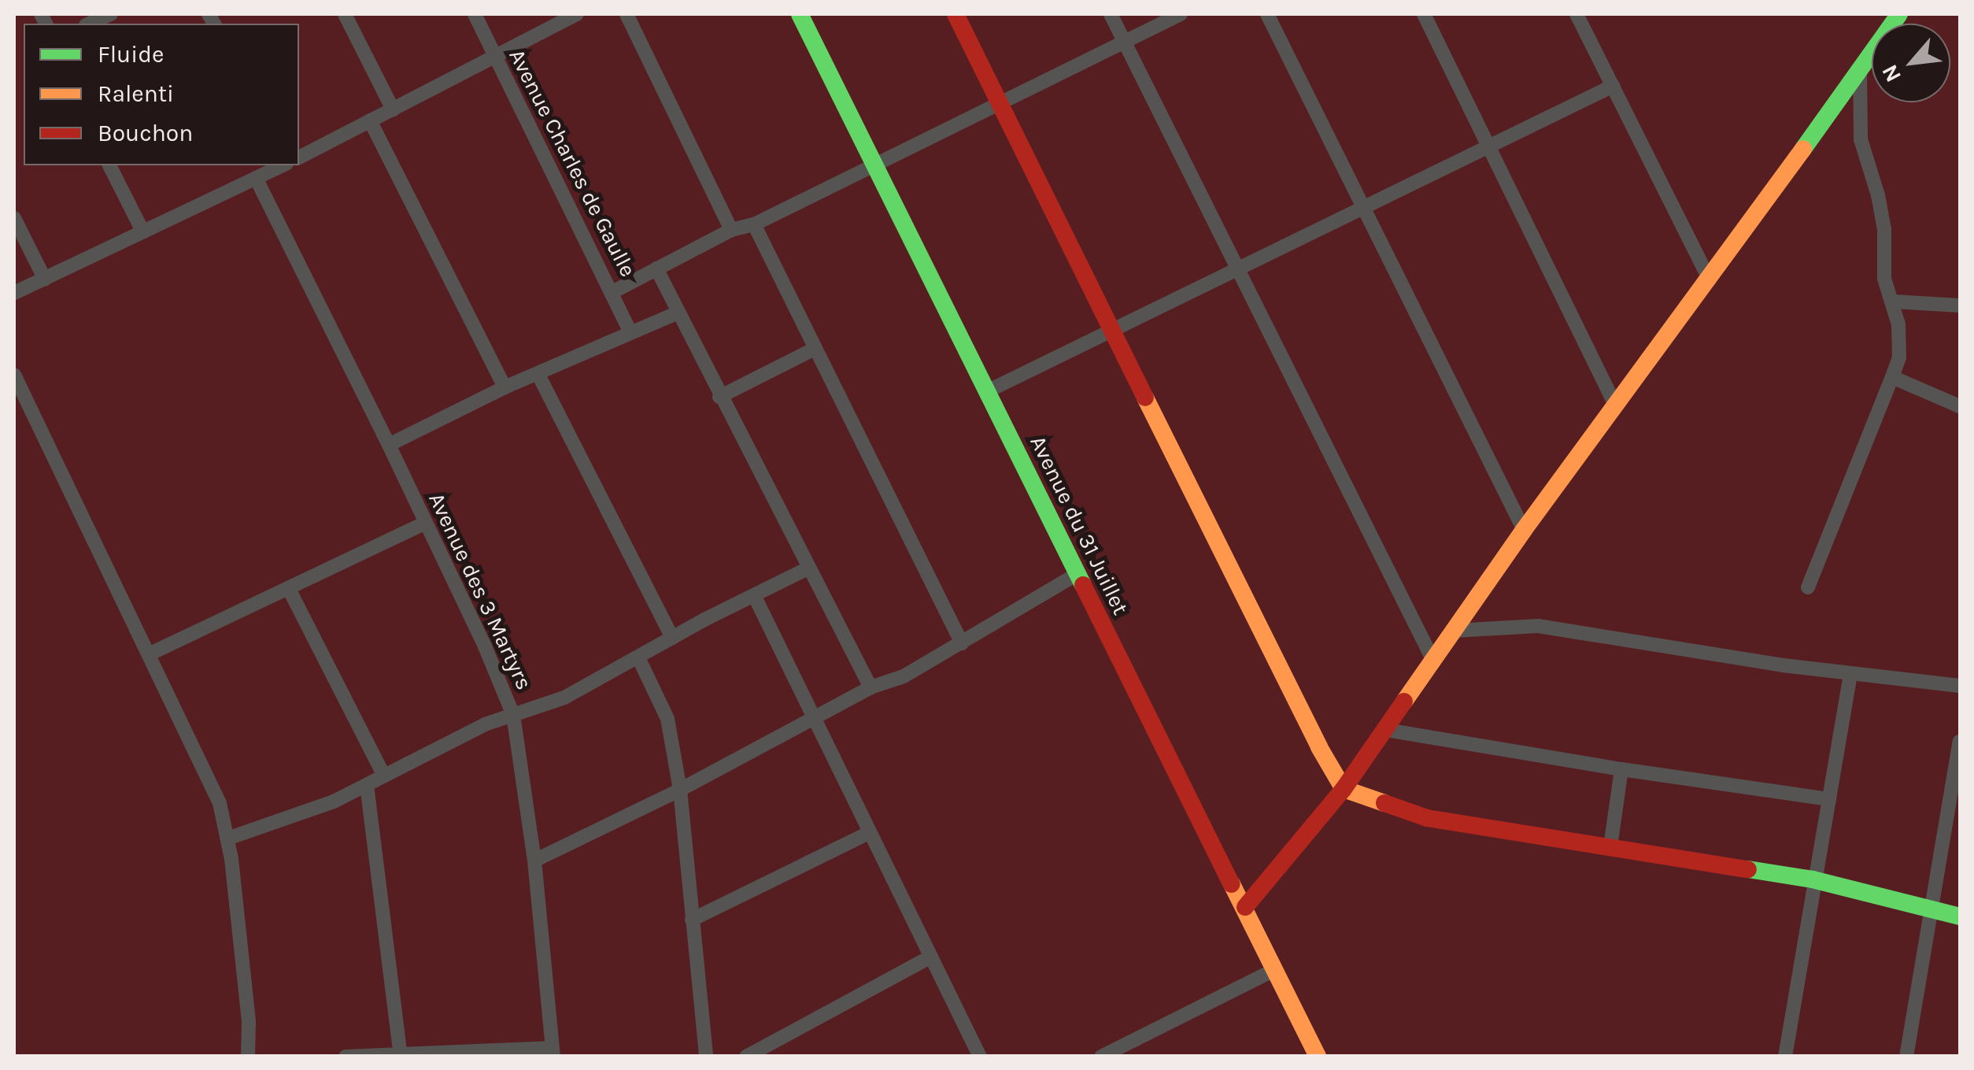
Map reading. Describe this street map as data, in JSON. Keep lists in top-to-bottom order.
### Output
{
  "streets": {
    "street": ["Avenue Charles de Gaulle", "Avenue du 31 Juillet", "Avenue des 3 Martyrs"]
  },
  "legend": ["Fluide", "Ralenti", "Bouchon"],
  "north": "bottom left"
}
